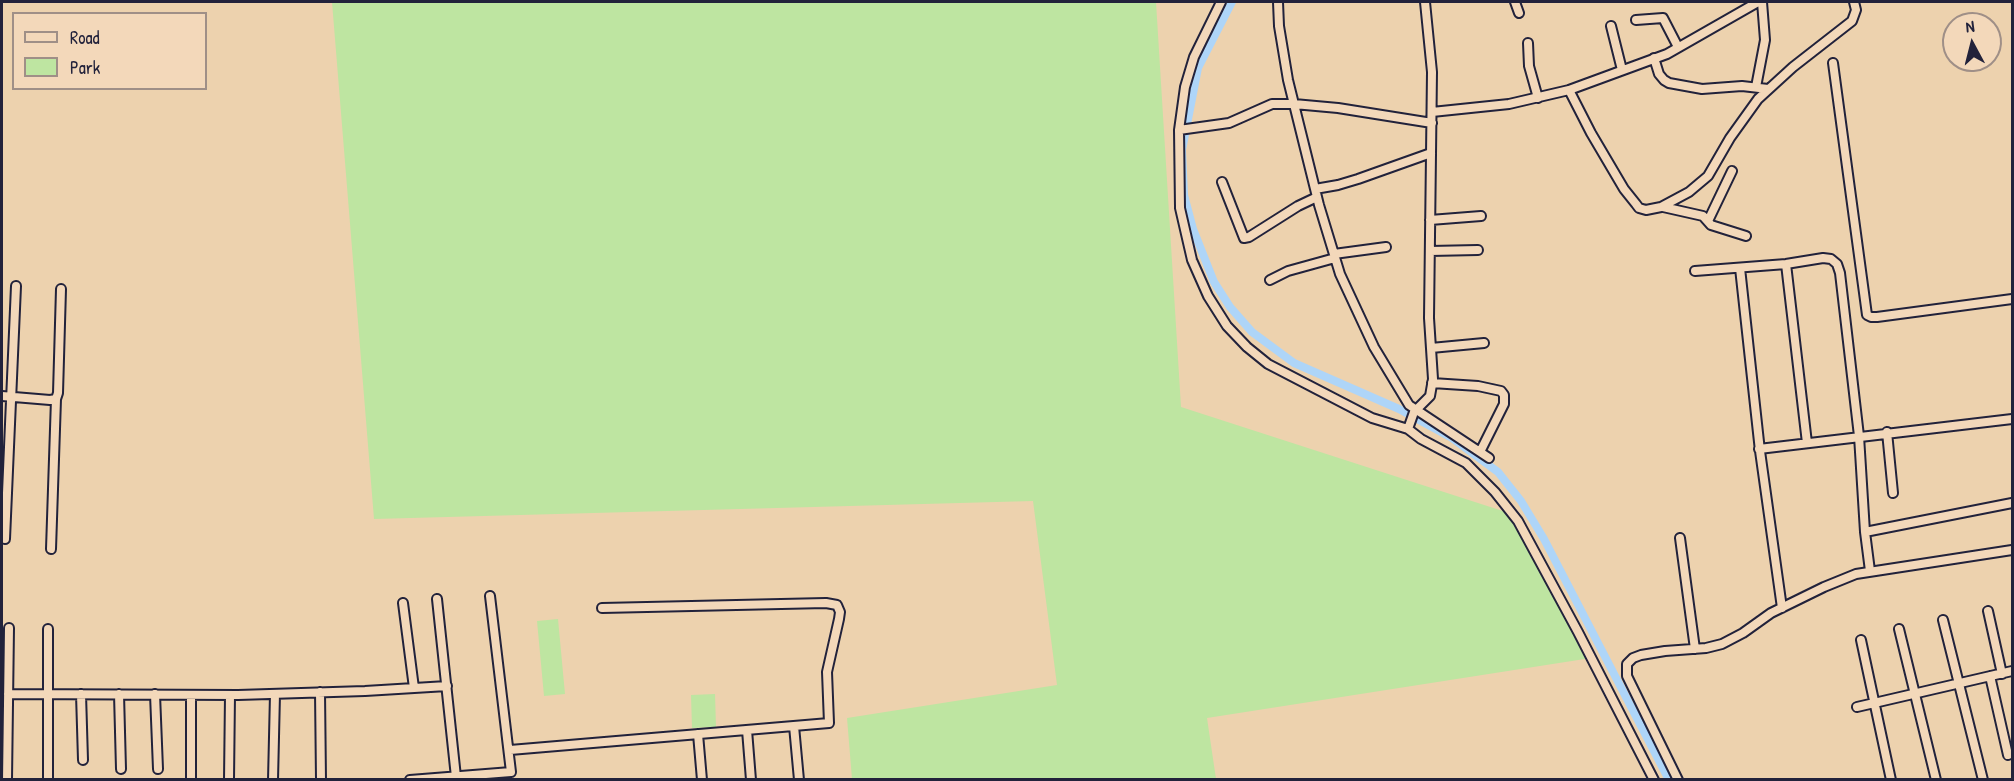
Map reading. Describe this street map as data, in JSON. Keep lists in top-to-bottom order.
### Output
{
  "legend": ["Road", "Park"],
  "north": "top"
}
